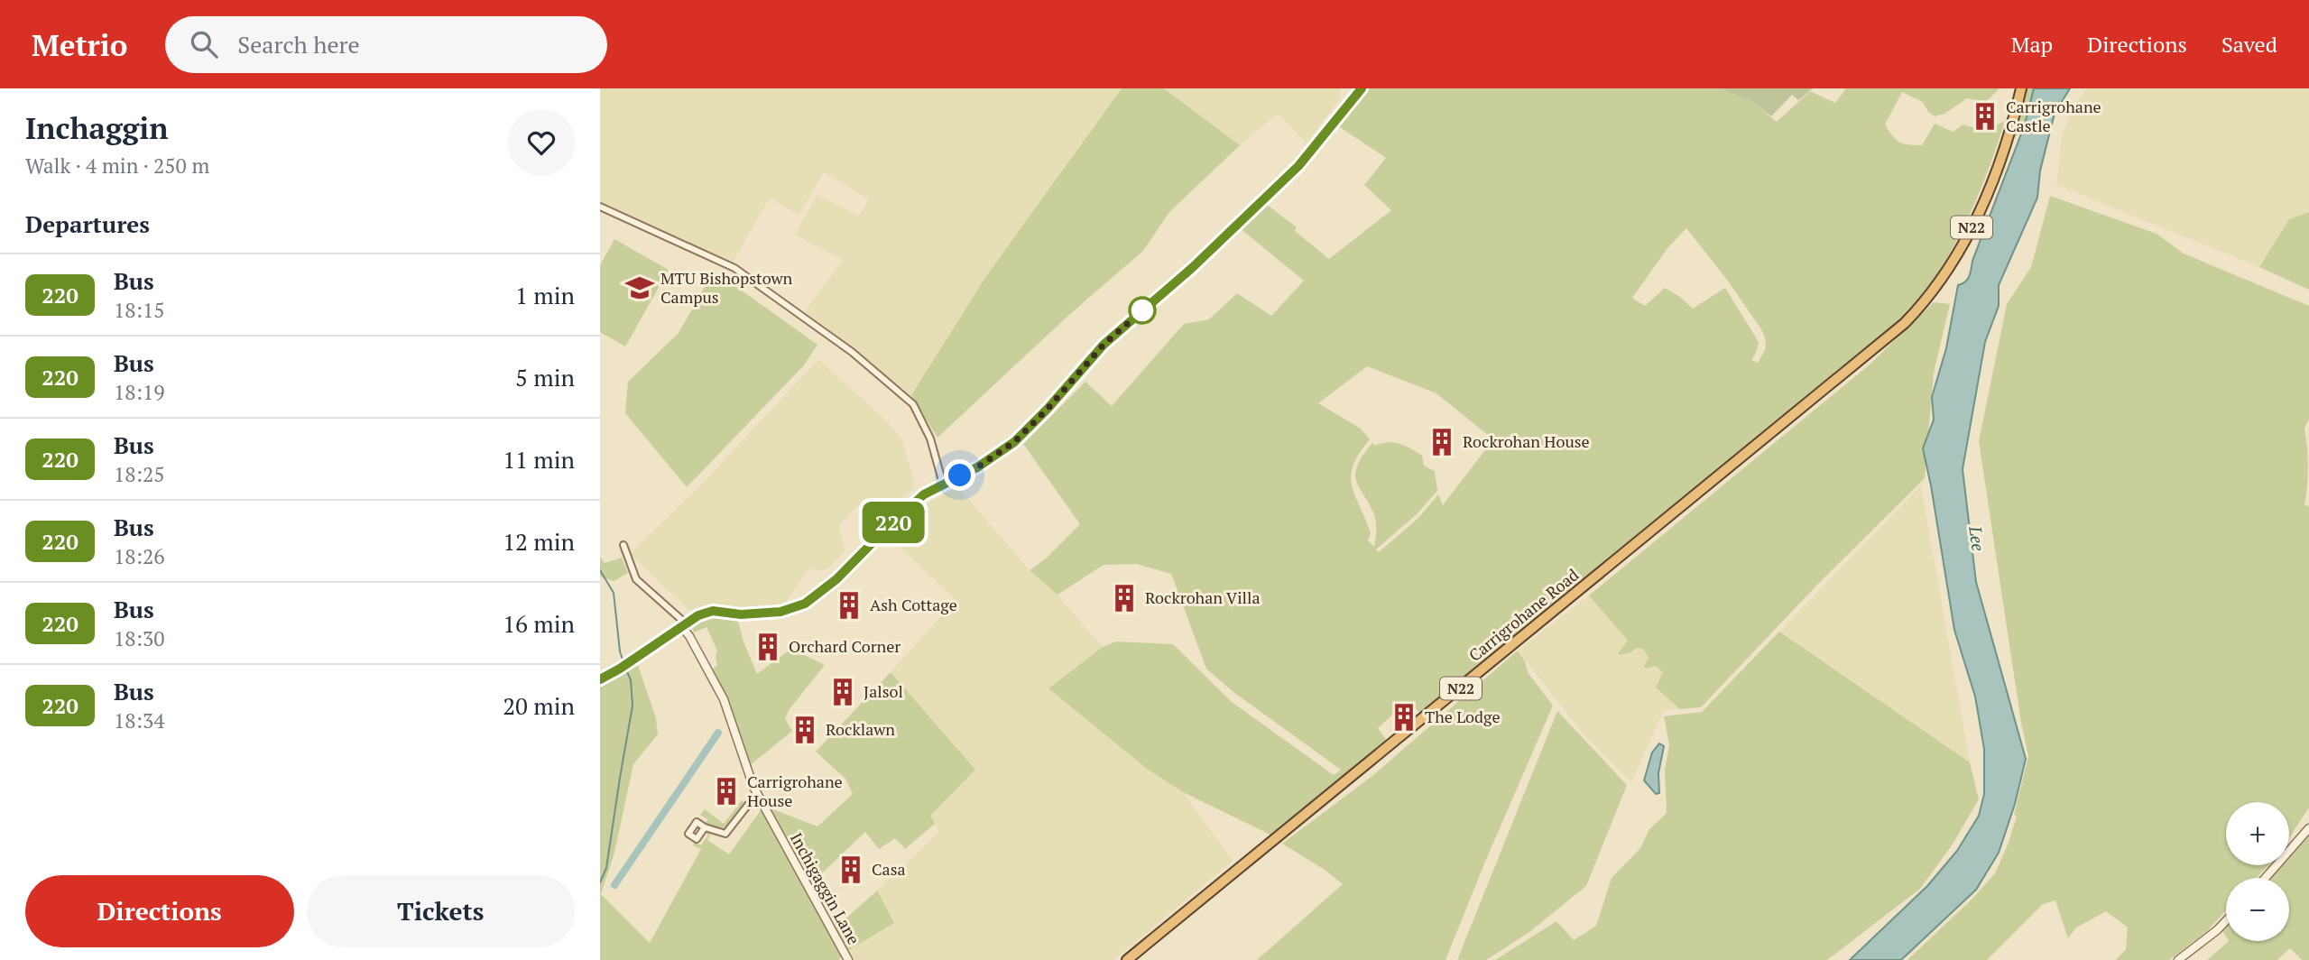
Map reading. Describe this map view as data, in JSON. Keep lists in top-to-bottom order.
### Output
{
  "streets": {
    "highway": ["N22", "Carrigrohane Road"],
    "street": ["Inchigaggin Lane"]
  },
  "water": ["Lee"],
  "places": {
    "building": [
      "Carrigrohane Castle",
      "Rockrohan House",
      "Rockrohan Villa",
      "Ash Cottage",
      "Orchard Corner",
      "Jalsol",
      "The Lodge",
      "Rocklawn",
      "Carrigrohane House",
      "Casa"
    ],
    "school or university": ["MTU Bishopstown Campus"]
  },
  "lines": ["bus line 220"],
  "page": {
    "header": "Metrio",
    "search": "Search here",
    "nav": ["Map", "Directions", "Saved"],
    "heading": [
      ["Inchaggin", "Walk · 4 min · 250 m"],
      "Departures"
    ],
    "on_map": "220",
    "list": [
      {
        "mark": "220",
        "name": "Bus",
        "note": "18:15",
        "value": "1 min"
      },
      {
        "mark": "220",
        "name": "Bus",
        "note": "18:19",
        "value": "5 min"
      },
      {
        "mark": "220",
        "name": "Bus",
        "note": "18:25",
        "value": "11 min"
      },
      {
        "mark": "220",
        "name": "Bus",
        "note": "18:26",
        "value": "12 min"
      },
      {
        "mark": "220",
        "name": "Bus",
        "note": "18:30",
        "value": "16 min"
      },
      {
        "mark": "220",
        "name": "Bus",
        "note": "18:34",
        "value": "20 min"
      }
    ],
    "map_buttons": ["+", "−"],
    "buttons": ["Directions", "Tickets"]
  }
}
